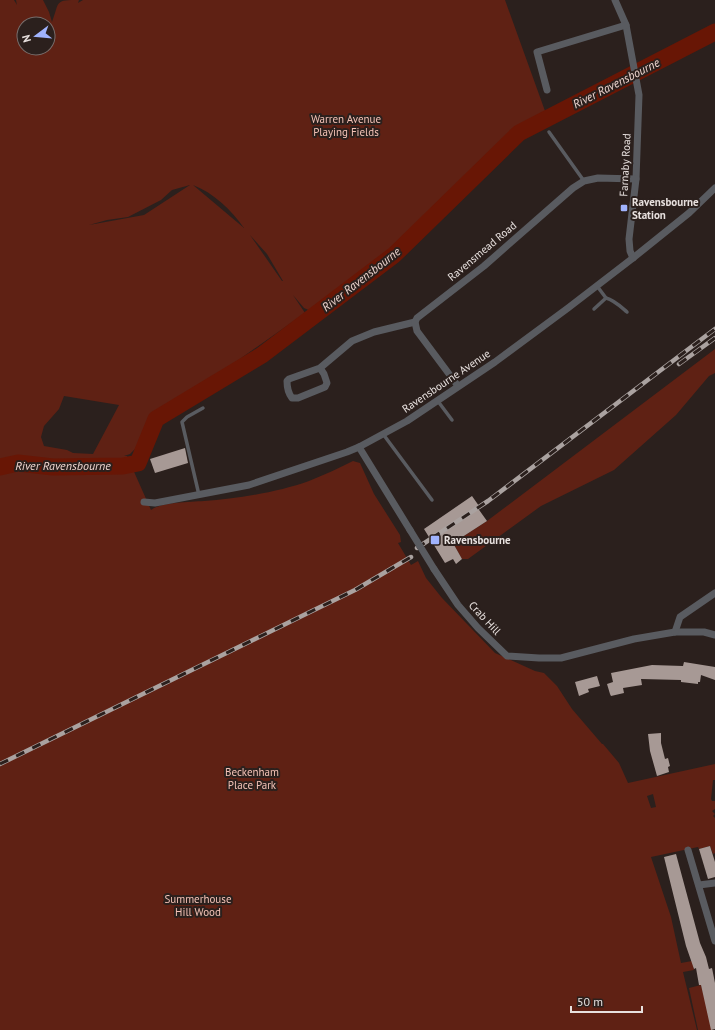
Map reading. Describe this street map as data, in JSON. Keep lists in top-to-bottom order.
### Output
{
  "streets": {
    "street": [
      "Farnaby Road",
      "Ravensmead Road",
      "Ravensbourne Avenue",
      "Crab Hill"
    ]
  },
  "crossings": [
    ["Farnaby Road", "Ravensmead Road"],
    ["Farnaby Road", "Ravensbourne Avenue"],
    ["Ravensbourne Avenue", "Crab Hill"]
  ],
  "water": ["River Ravensbourne"],
  "parks": ["Warren Avenue Playing Fields", "Beckenham Place Park", "Summerhouse Hill Wood"],
  "places": {
    "transit": ["Ravensbourne Station", "Ravensbourne"]
  },
  "scale_bar": "50 m",
  "north": "left"
}
